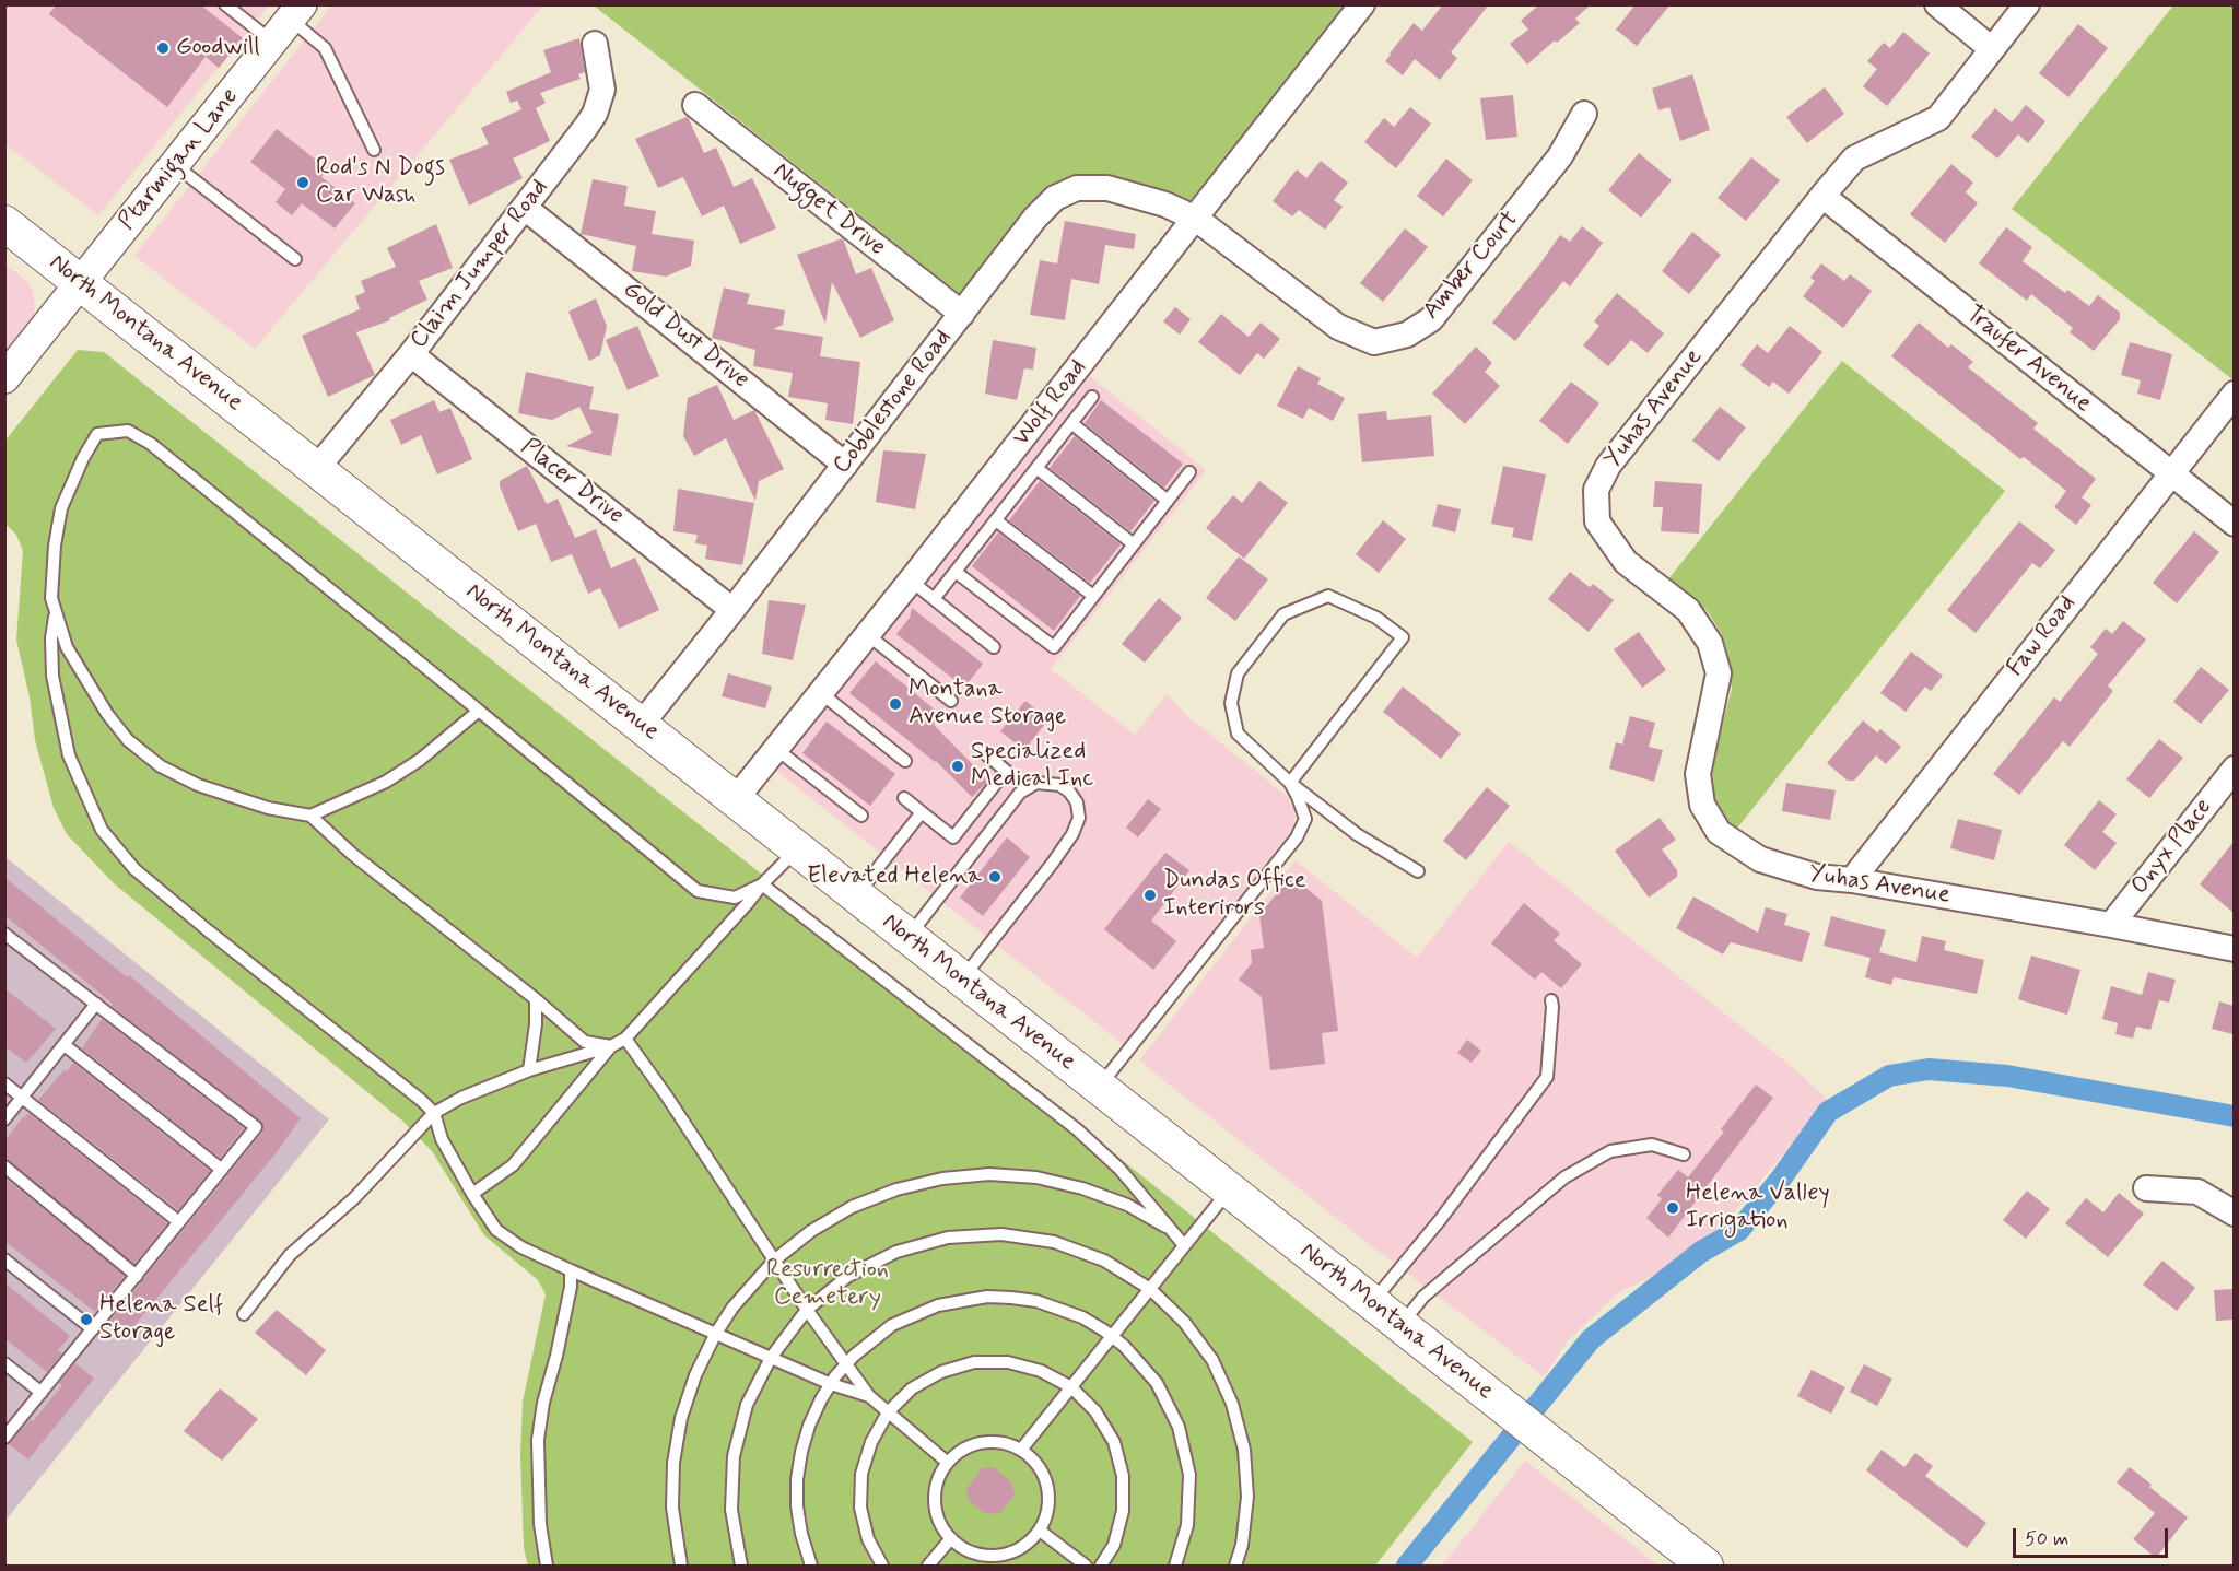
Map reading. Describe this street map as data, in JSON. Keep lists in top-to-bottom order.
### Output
{
  "streets": {
    "main road": ["North Montana Avenue"],
    "street": [
      "Ptarmigan Lane",
      "Nugget Drive",
      "Claim Jumper Road",
      "Amber Court",
      "Gold Dust Drive",
      "Traufer Avenue",
      "Cobblestone Road",
      "Wolf Road",
      "Yuhas Avenue",
      "Placer Drive",
      "Faw Road",
      "Onyx Place"
    ]
  },
  "crossings": [
    ["Ptarmigan Lane", "North Montana Avenue"],
    ["Nugget Drive", "Cobblestone Road"],
    ["Claim Jumper Road", "North Montana Avenue"],
    ["Claim Jumper Road", "Gold Dust Drive"],
    ["Claim Jumper Road", "Placer Drive"],
    ["Amber Court", "Cobblestone Road"],
    ["Amber Court", "Wolf Road"],
    ["North Montana Avenue", "Cobblestone Road"],
    ["North Montana Avenue", "Wolf Road"],
    ["Gold Dust Drive", "Cobblestone Road"],
    ["Traufer Avenue", "Yuhas Avenue"],
    ["Traufer Avenue", "Faw Road"],
    ["Cobblestone Road", "Wolf Road"],
    ["Cobblestone Road", "Placer Drive"],
    ["Yuhas Avenue", "Faw Road"],
    ["Yuhas Avenue", "Onyx Place"]
  ],
  "parks": ["Resurrection Cemetery"],
  "places": [
    "Goodwill",
    "Rod's N Dogs Car Wash",
    "Montana Avenue Storage",
    "Specialized Medical Inc",
    "Elevated Helena",
    "Dundas Office Interirors",
    "Helena Valley Irrigation",
    "Helena Self Storage"
  ],
  "scale_bar": "50 m"
}
